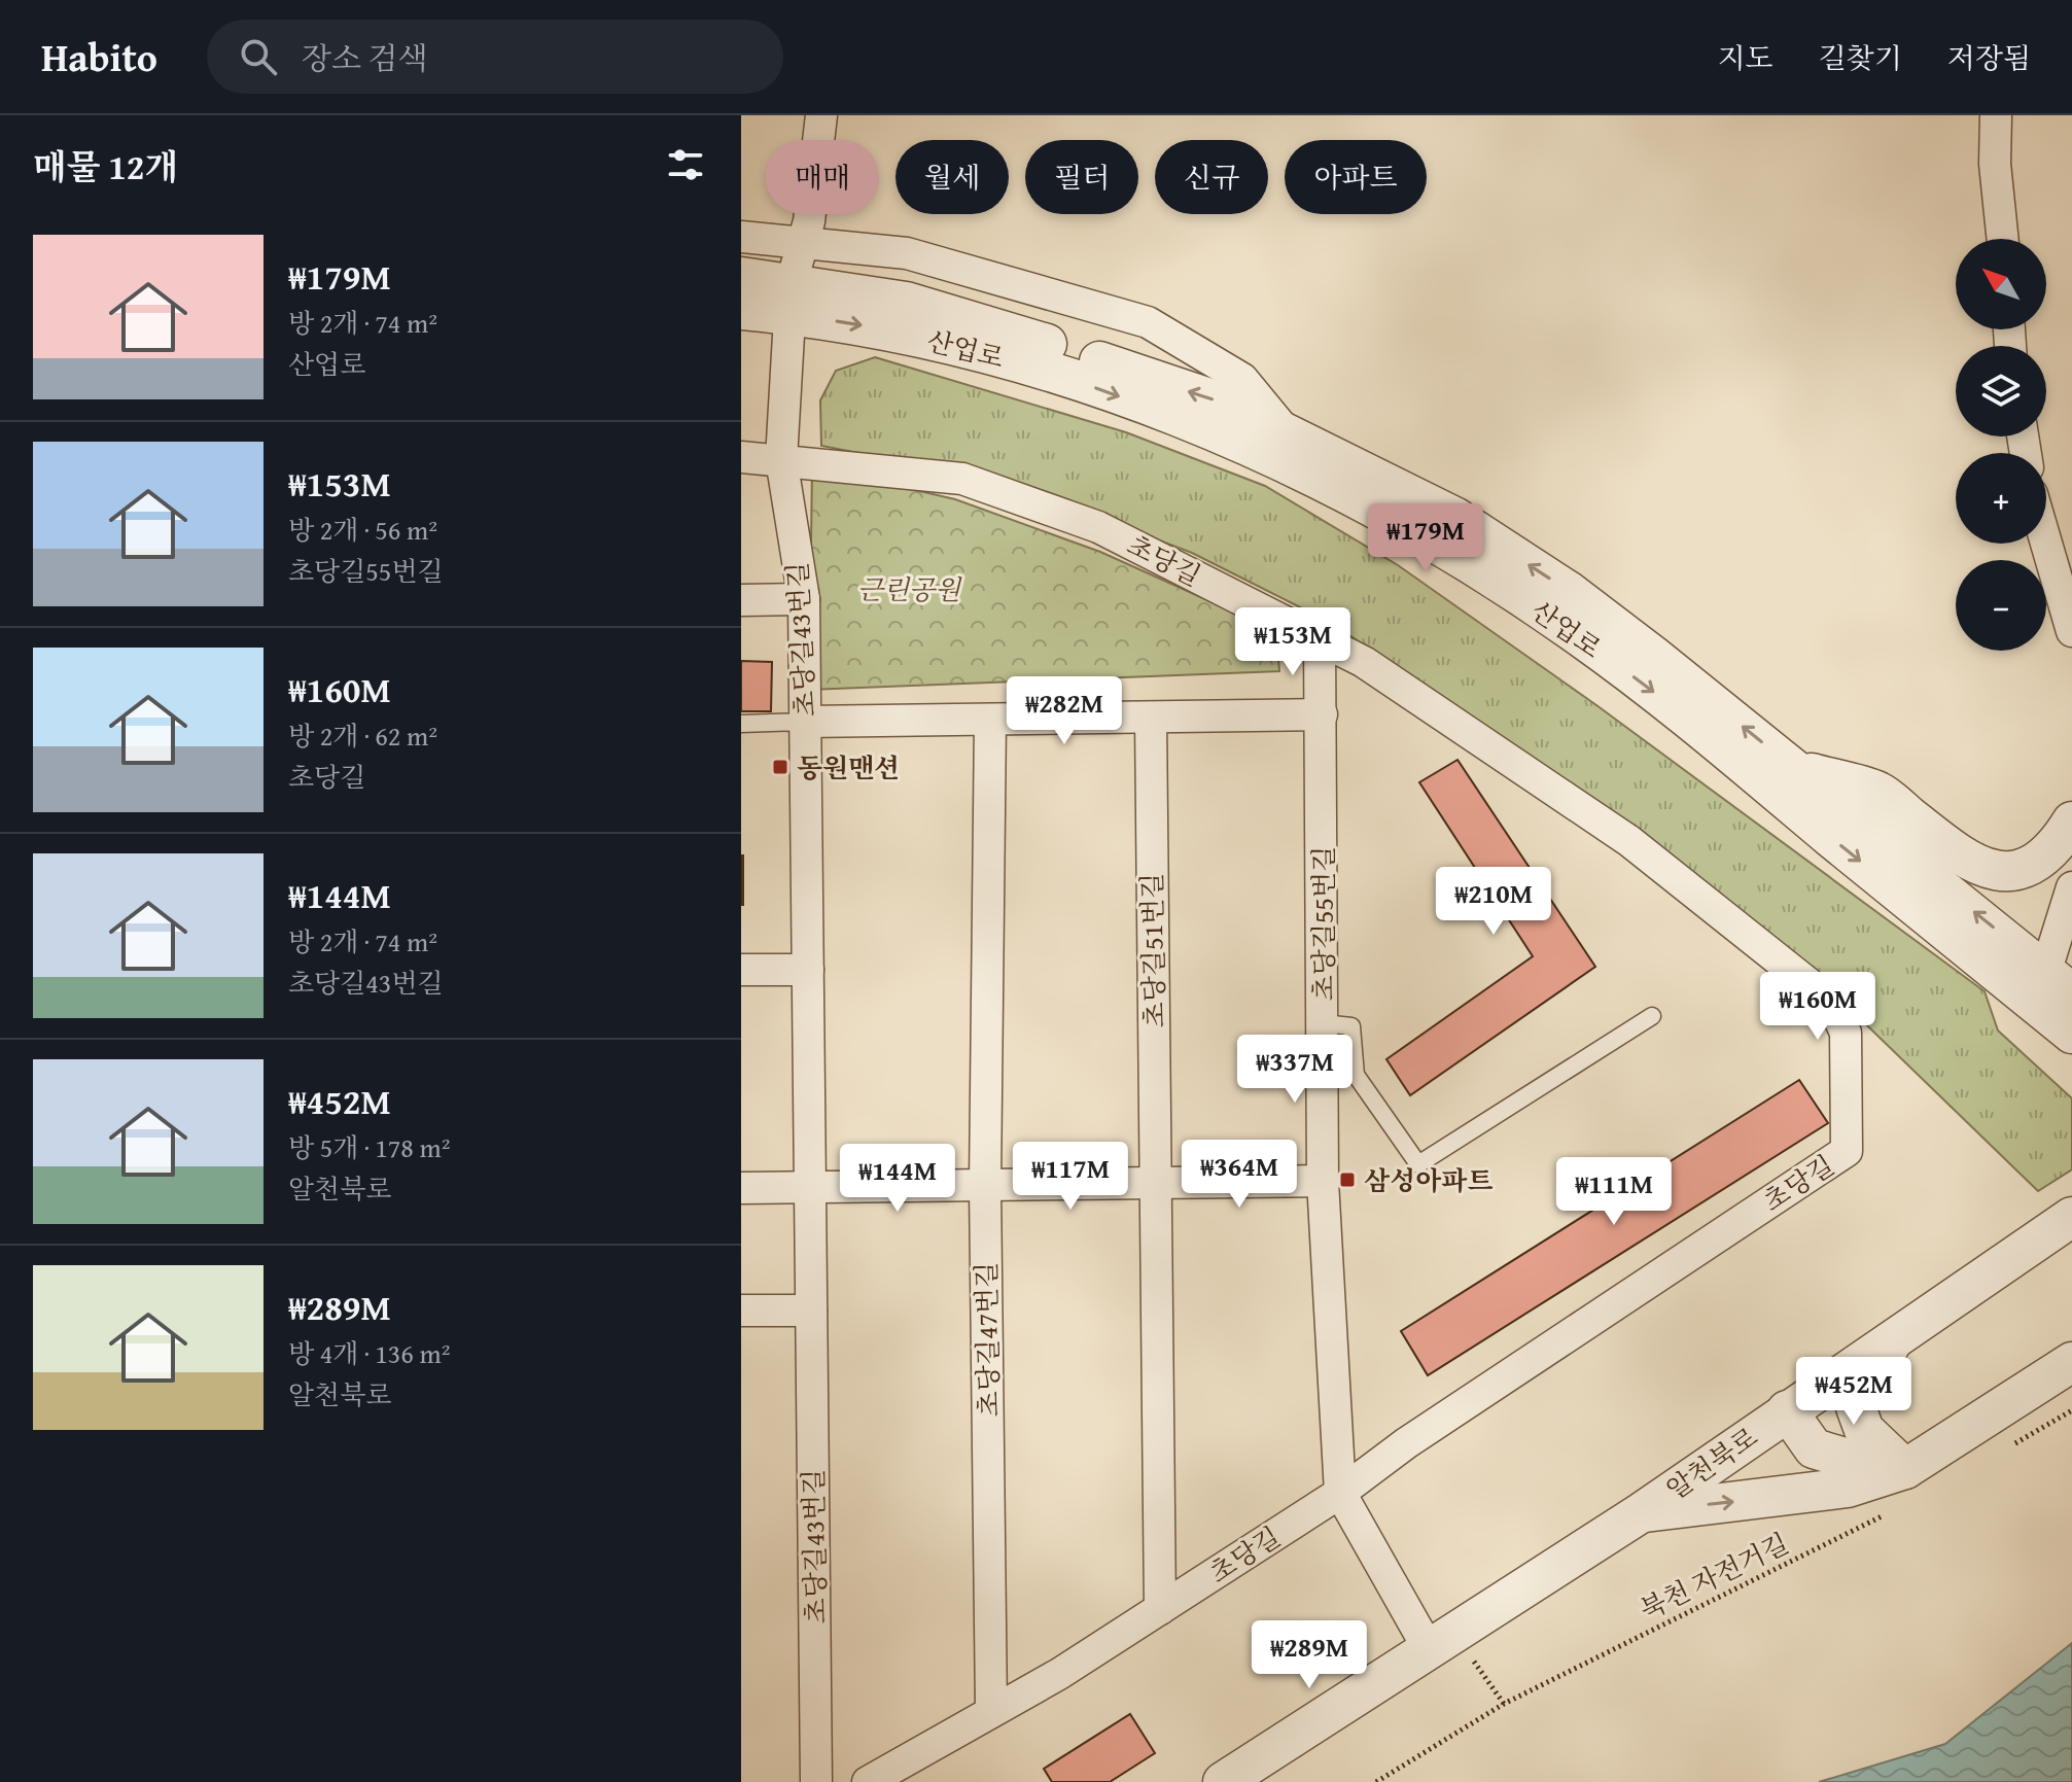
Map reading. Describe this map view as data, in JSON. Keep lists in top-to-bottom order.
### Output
{
  "streets": {
    "street": [
      "산업로",
      "초당길",
      "초당길43번길",
      "초당길55번길",
      "초당길51번길",
      "초당길47번길",
      "알천북로"
    ],
    "path": ["북천 자전거길"]
  },
  "crossings": [
    ["산업로", "초당길43번길"],
    ["초당길", "초당길43번길"],
    ["초당길", "초당길55번길"],
    ["초당길", "초당길51번길"],
    ["초당길", "초당길47번길"]
  ],
  "parks": ["근린공원"],
  "places": {
    "transit": ["동원맨션", "삼성아파트"]
  },
  "north": "top left",
  "page": {
    "header": "Habito",
    "search": "장소 검색",
    "nav": ["지도", "길찾기", "저장됨"],
    "heading": "매물 12개",
    "chip": [
      "매매",
      "월세",
      "필터",
      "신규",
      "아파트"
    ],
    "list": [
      {
        "name": "₩179M",
        "note": "방 2개 · 74 m² · 산업로"
      },
      {
        "name": "₩153M",
        "note": "방 2개 · 56 m² · 초당길55번길"
      },
      {
        "name": "₩160M",
        "note": "방 2개 · 62 m² · 초당길"
      },
      {
        "name": "₩144M",
        "note": "방 2개 · 74 m² · 초당길43번길"
      },
      {
        "name": "₩452M",
        "note": "방 5개 · 178 m² · 알천북로"
      },
      {
        "name": "₩289M",
        "note": "방 4개 · 136 m² · 알천북로"
      }
    ],
    "map_buttons": ["+", "−"],
    "price": [
      "₩179M",
      "₩153M",
      "₩282M",
      "₩210M",
      "₩160M",
      "₩337M",
      "₩364M",
      "₩117M",
      "₩144M",
      "₩111M",
      "₩452M",
      "₩289M"
    ]
  }
}
